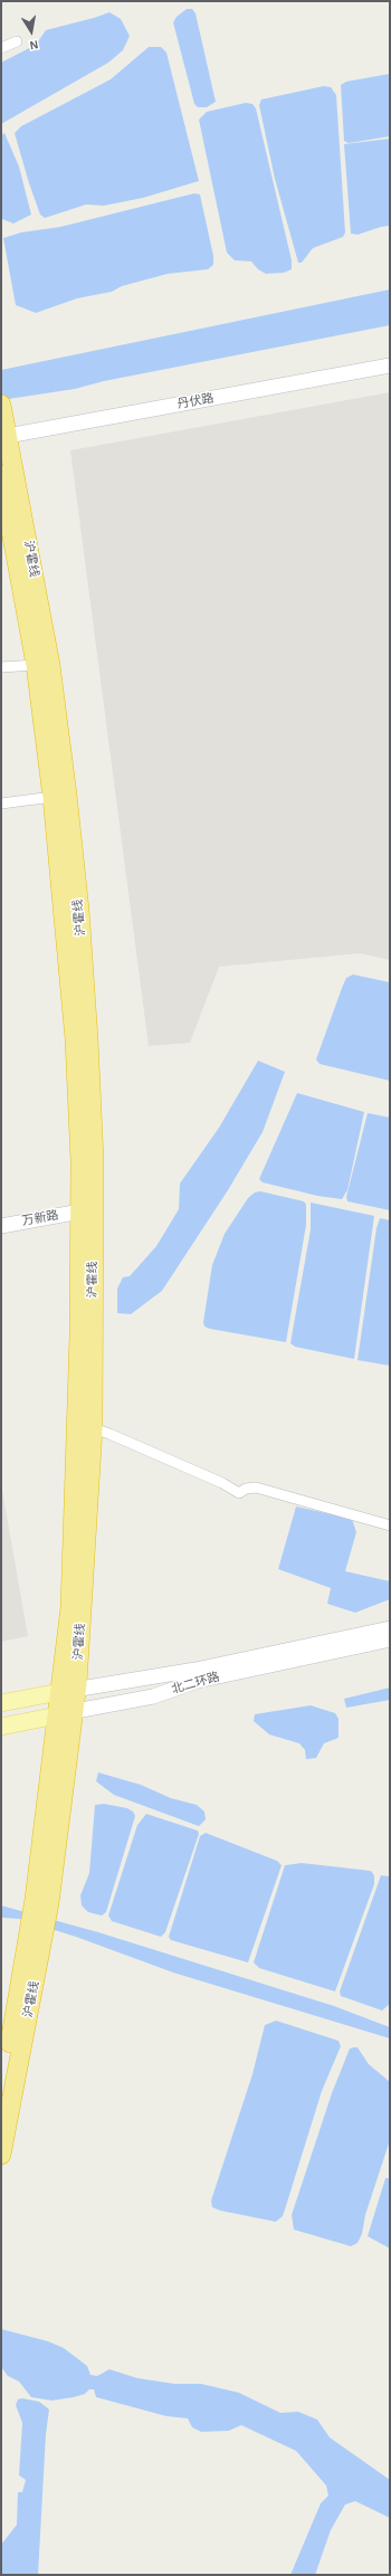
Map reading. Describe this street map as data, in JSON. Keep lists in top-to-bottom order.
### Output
{
  "streets": {
    "highway": ["沪霍线"],
    "main road": ["丹伏路", "万新路", "北二环路"]
  },
  "crossings": [
    ["丹伏路", "沪霍线"],
    ["沪霍线", "万新路"],
    ["沪霍线", "北二环路"]
  ],
  "north": "bottom"
}
